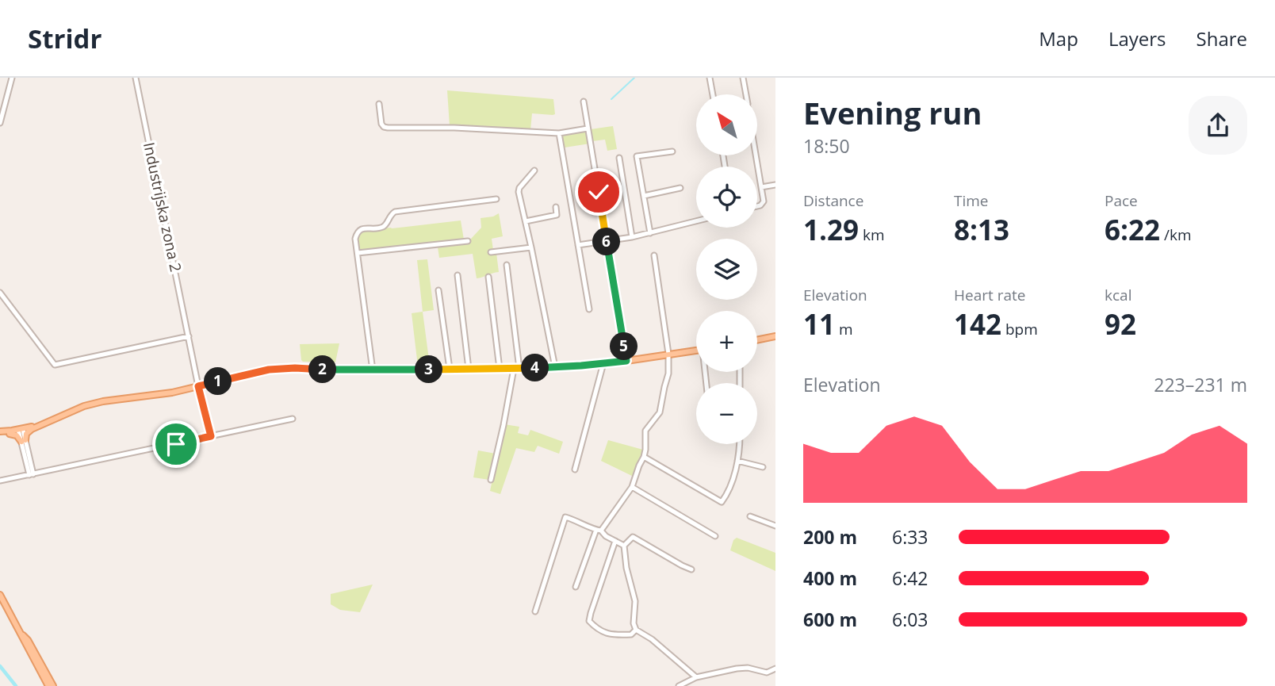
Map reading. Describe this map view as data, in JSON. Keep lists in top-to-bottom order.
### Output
{
  "streets": {
    "street": ["Industrijska zona 2"]
  },
  "north": "top left",
  "page": {
    "header": "Stridr",
    "nav": ["Map", "Layers", "Share"],
    "heading": ["Evening run", "18:50"],
    "map_buttons": ["+", "−"],
    "stats": [
      ["Distance", "1.29 km"],
      ["Time", "8:13"],
      ["Pace", "6:22 /km"],
      ["Elevation", "11 m"],
      ["Heart rate", "142 bpm"],
      ["kcal", "92"]
    ],
    "pins": [
      "6",
      "5",
      "4",
      "2",
      "3",
      "1"
    ],
    "chart": ["Elevation", "223–231 m"],
    "list": [
      {
        "name": "200 m",
        "note": "6:33"
      },
      {
        "name": "400 m",
        "note": "6:42"
      },
      {
        "name": "600 m",
        "note": "6:03"
      }
    ]
  }
}
